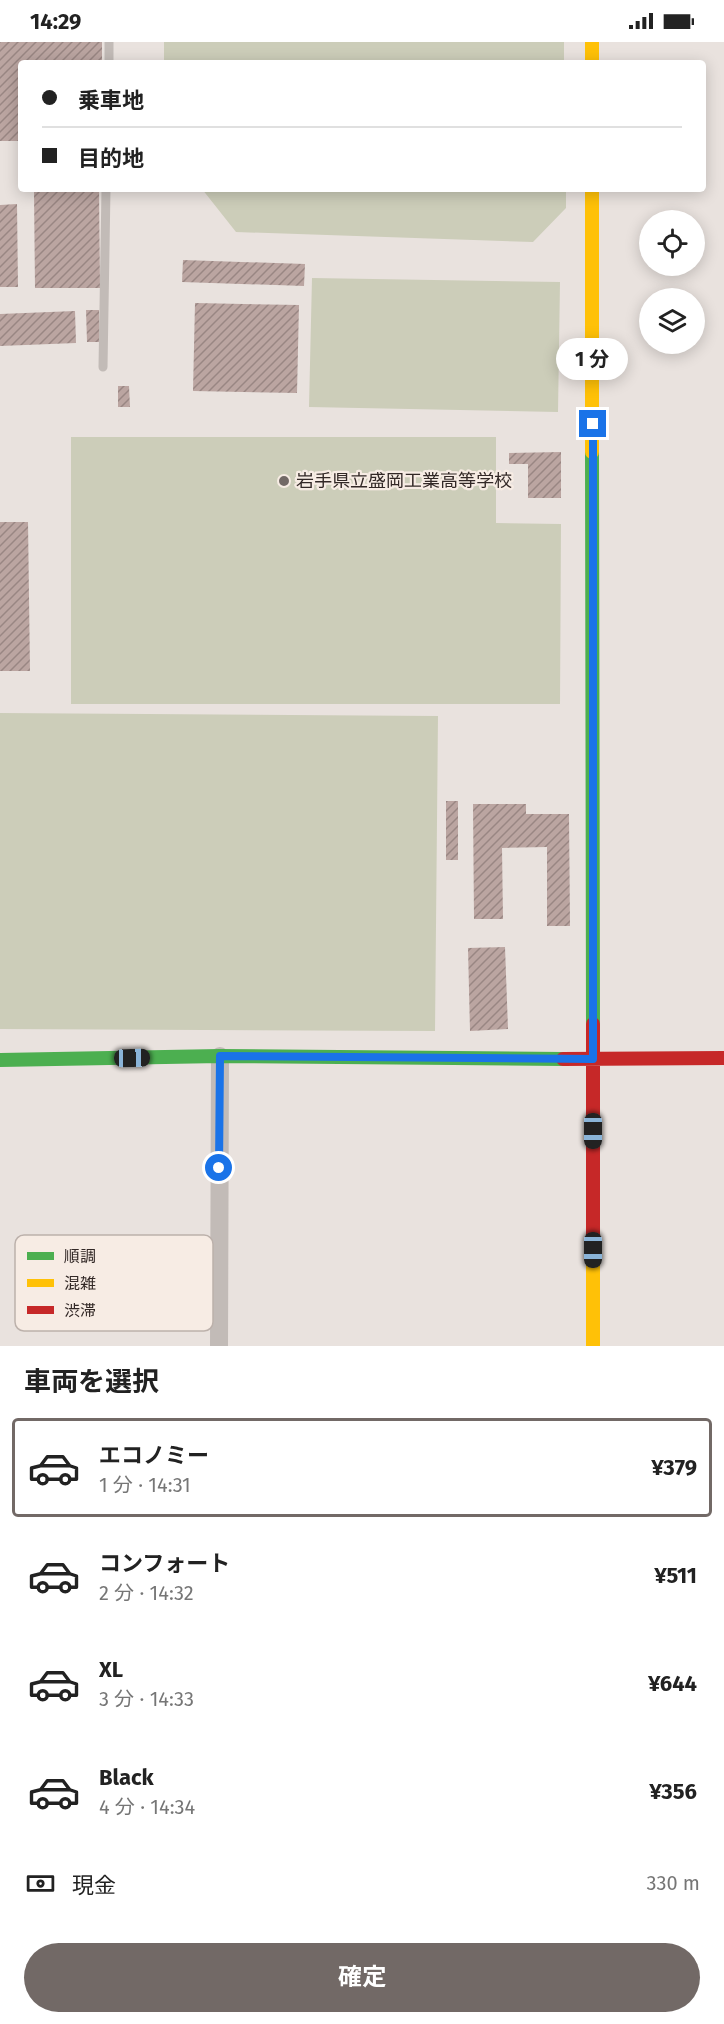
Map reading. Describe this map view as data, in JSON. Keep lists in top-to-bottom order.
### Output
{
  "places": ["岩手県立盛岡工業高等学校"],
  "legend": ["順調", "混雑", "渋滞"],
  "page": {
    "status": "14:29",
    "banner": ["乗車地", "目的地"],
    "bubble": "1 分",
    "heading": "車両を選択",
    "list": [
      {
        "name": "エコノミー",
        "note": "1 分 · 14:31",
        "value": "¥379"
      },
      {
        "name": "コンフォート",
        "note": "2 分 · 14:32",
        "value": "¥511"
      },
      {
        "name": "XL",
        "note": "3 分 · 14:33",
        "value": "¥644"
      },
      {
        "name": "Black",
        "note": "4 分 · 14:34",
        "value": "¥356"
      }
    ],
    "pay": ["現金", "330 m"],
    "buttons": "確定"
  }
}
